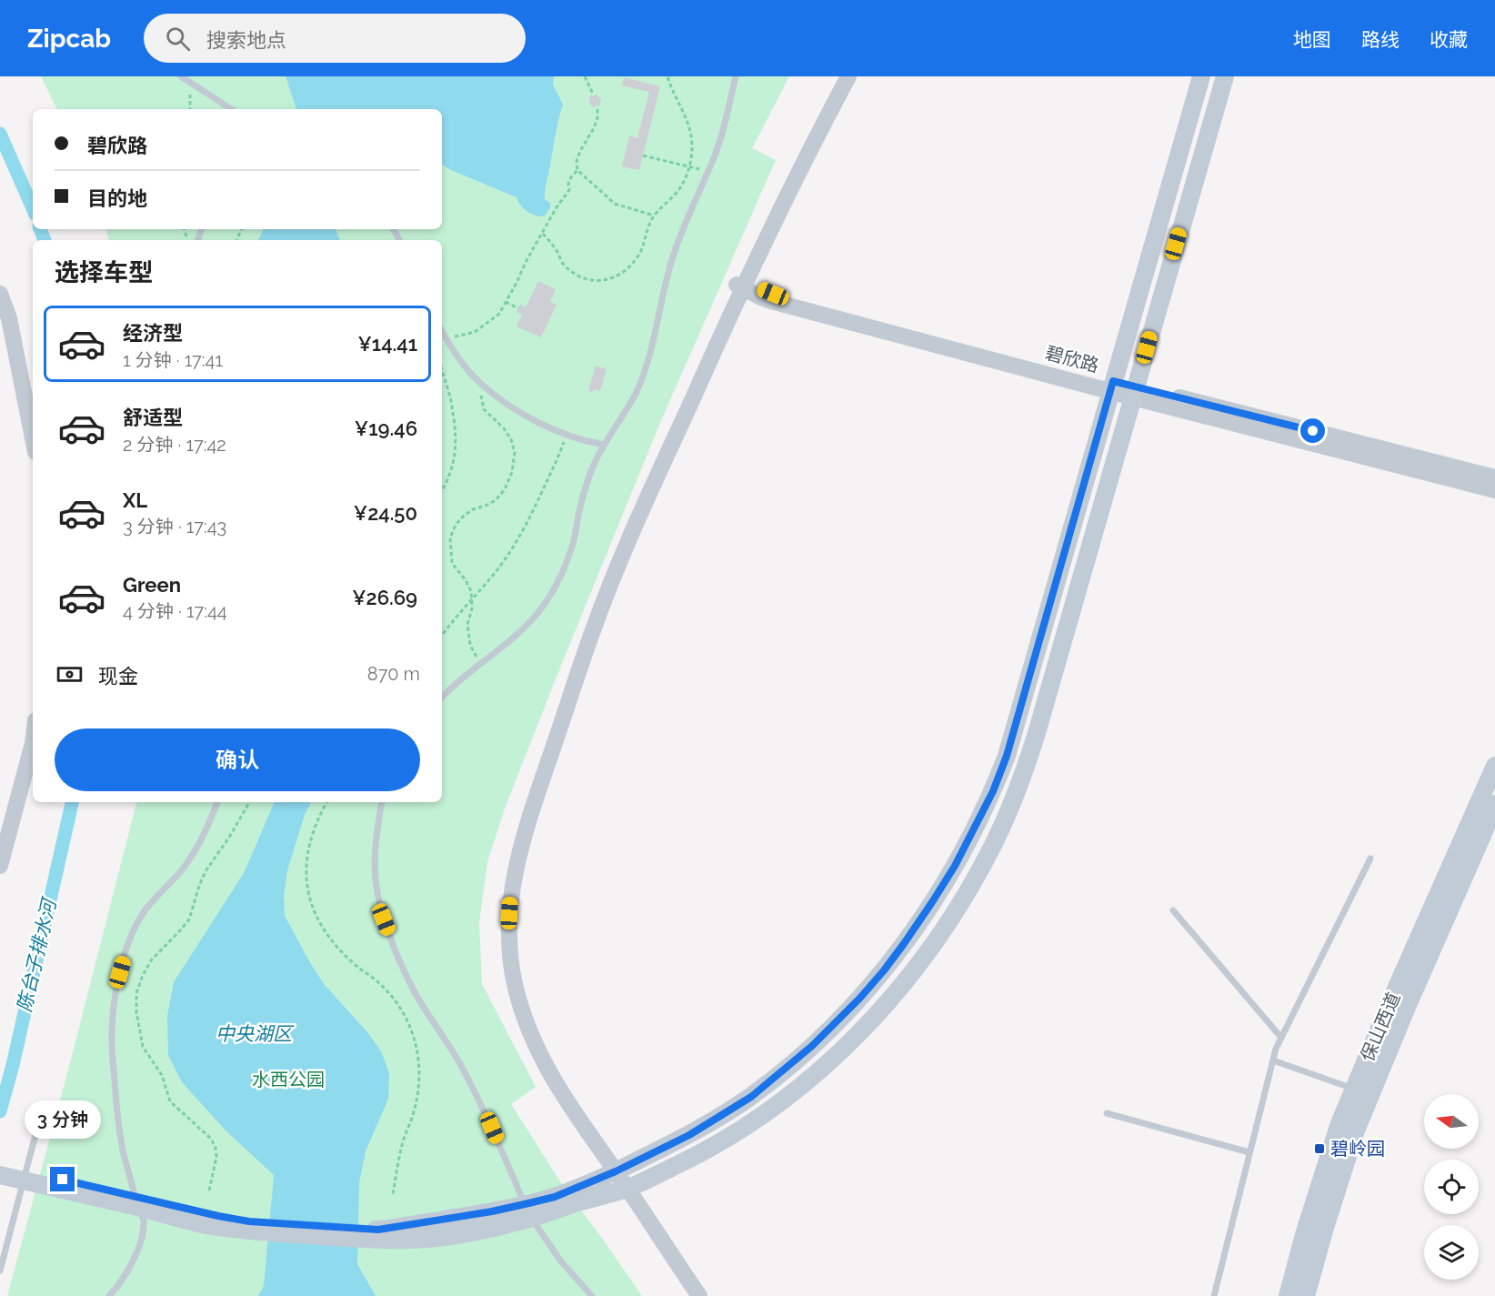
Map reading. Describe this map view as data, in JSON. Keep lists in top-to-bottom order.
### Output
{
  "streets": {
    "main road": ["保山西道"],
    "street": ["碧欣路"]
  },
  "water": ["陈台子排水河", "中央湖区"],
  "parks": ["水西公园"],
  "places": {
    "transit": ["碧岭园"]
  },
  "north": "left",
  "page": {
    "header": "Zipcab",
    "search": "搜索地点",
    "nav": ["地图", "路线", "收藏"],
    "banner": ["碧欣路", "目的地"],
    "heading": "选择车型",
    "list": [
      {
        "name": "经济型",
        "note": "1 分钟 · 17:41",
        "value": "¥14.41"
      },
      {
        "name": "舒适型",
        "note": "2 分钟 · 17:42",
        "value": "¥19.46"
      },
      {
        "name": "XL",
        "note": "3 分钟 · 17:43",
        "value": "¥24.50"
      },
      {
        "name": "Green",
        "note": "4 分钟 · 17:44",
        "value": "¥26.69"
      }
    ],
    "pay": ["现金", "870 m"],
    "buttons": "确认",
    "bubble": "3 分钟"
  }
}
